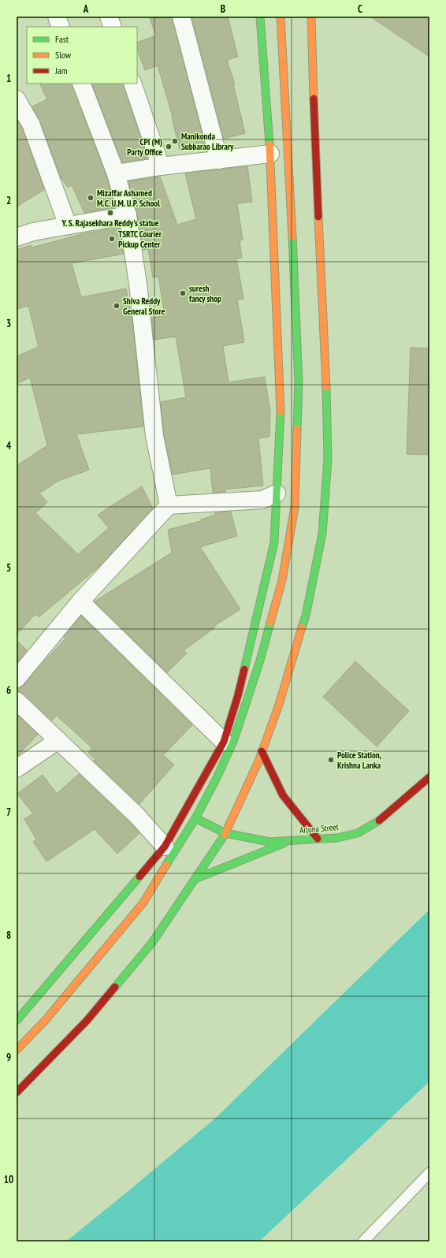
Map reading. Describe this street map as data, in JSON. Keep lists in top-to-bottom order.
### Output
{
  "streets": {
    "main road": ["Arjuna Street"]
  },
  "places": [
    "Manikonda Subbarao Library",
    "CPI (M) Party Office",
    "Mizaffar Ashamed M.C. U.M. U.P. School",
    "Y. S. Rajasekhara Reddy's statue",
    "TSRTC Courier Pickup Center",
    "suresh fancy shop",
    "Shiva Reddy General Store",
    "Police Station, Krishna Lanka"
  ],
  "legend": ["Fast", "Slow", "Jam"],
  "grid": {
    "columns": ["A", "B", "C"],
    "rows": [
      "1",
      "2",
      "3",
      "4",
      "5",
      "6",
      "7",
      "8",
      "9",
      "10"
    ]
  }
}
